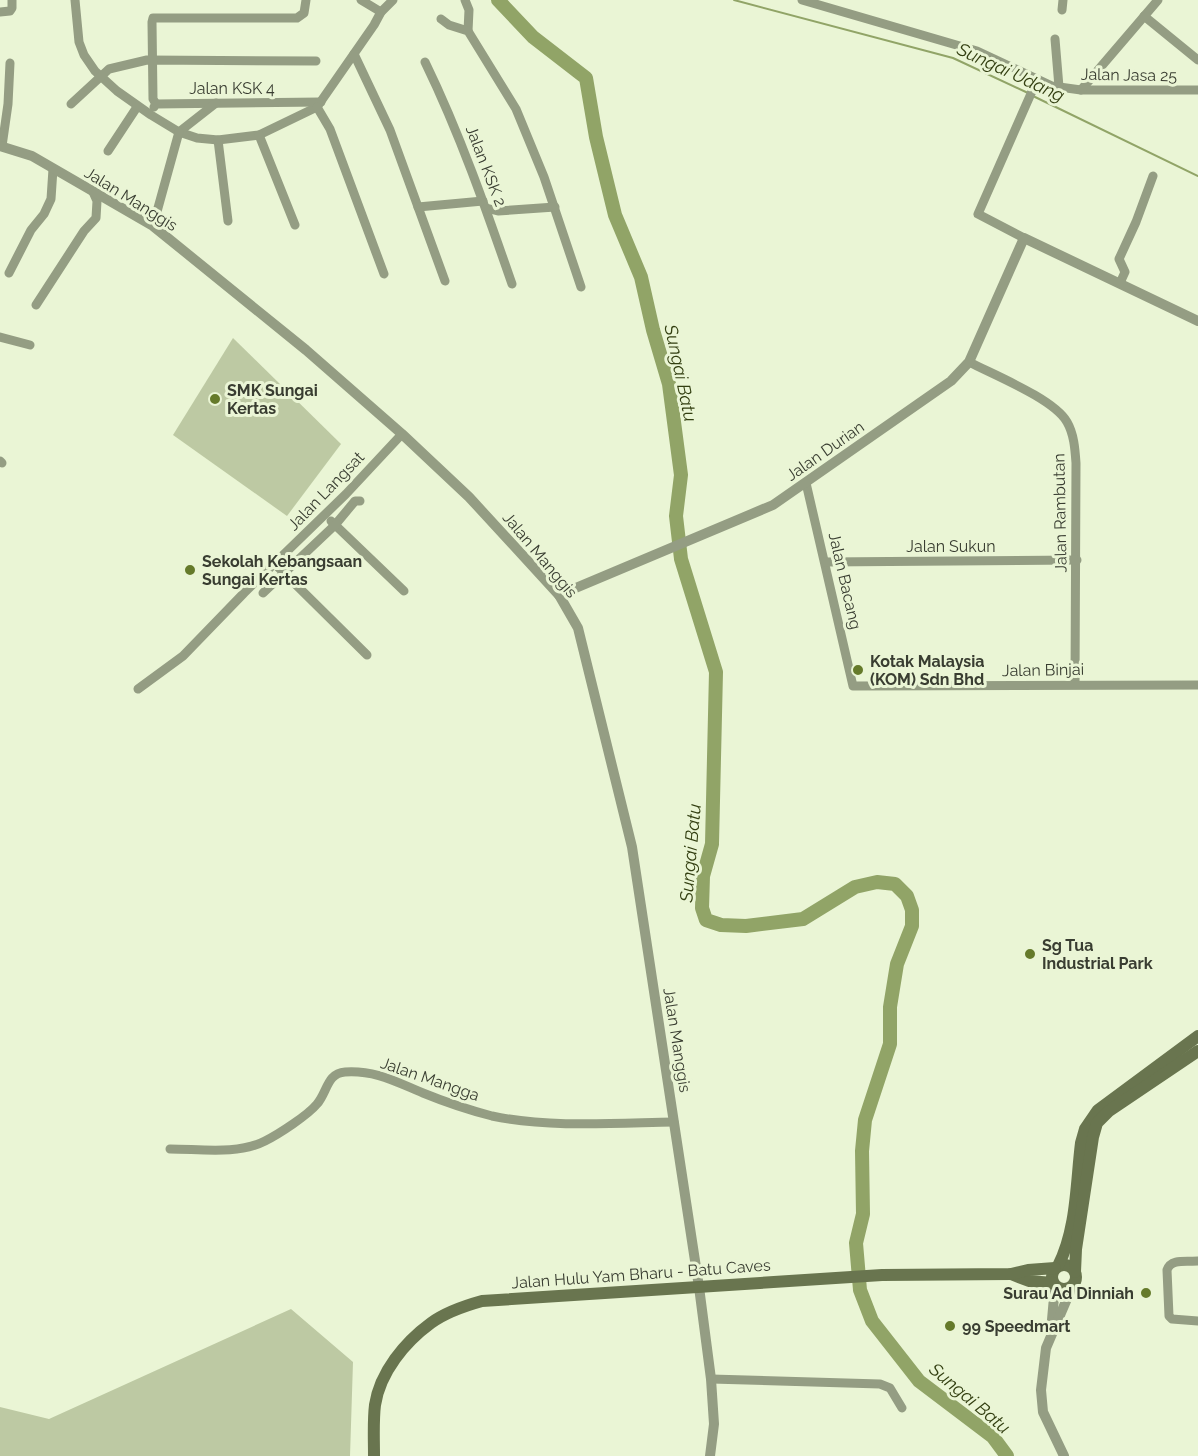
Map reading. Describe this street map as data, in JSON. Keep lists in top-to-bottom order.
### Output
{
  "streets": {
    "main road": ["Jalan Hulu Yam Bharu - Batu Caves"],
    "street": [
      "Jalan Jasa 25",
      "Jalan KSK 4",
      "Jalan KSK 2",
      "Jalan Manggis",
      "Jalan Durian",
      "Jalan Langsat",
      "Jalan Rambutan",
      "Jalan Sukun",
      "Jalan Bacang",
      "Jalan Binjai",
      "Jalan Mangga"
    ]
  },
  "crossings": [
    ["Jalan Manggis", "Jalan Durian"],
    ["Jalan Manggis", "Jalan Langsat"],
    ["Jalan Manggis", "Jalan Mangga"],
    ["Jalan Manggis", "Jalan Hulu Yam Bharu - Batu Caves"],
    ["Jalan Durian", "Jalan Rambutan"],
    ["Jalan Durian", "Jalan Bacang"],
    ["Jalan Rambutan", "Jalan Sukun"],
    ["Jalan Rambutan", "Jalan Binjai"],
    ["Jalan Sukun", "Jalan Bacang"],
    ["Jalan Bacang", "Jalan Binjai"]
  ],
  "water": ["Sungai Udang", "Sungai Batu"],
  "places": [
    "SMK Sungai Kertas",
    "Sekolah Kebangsaan Sungai Kertas",
    "Kotak Malaysia (KOM) Sdn Bhd",
    "Sg Tua Industrial Park",
    "Surau Ad Dinniah",
    "99 Speedmart"
  ]
}
